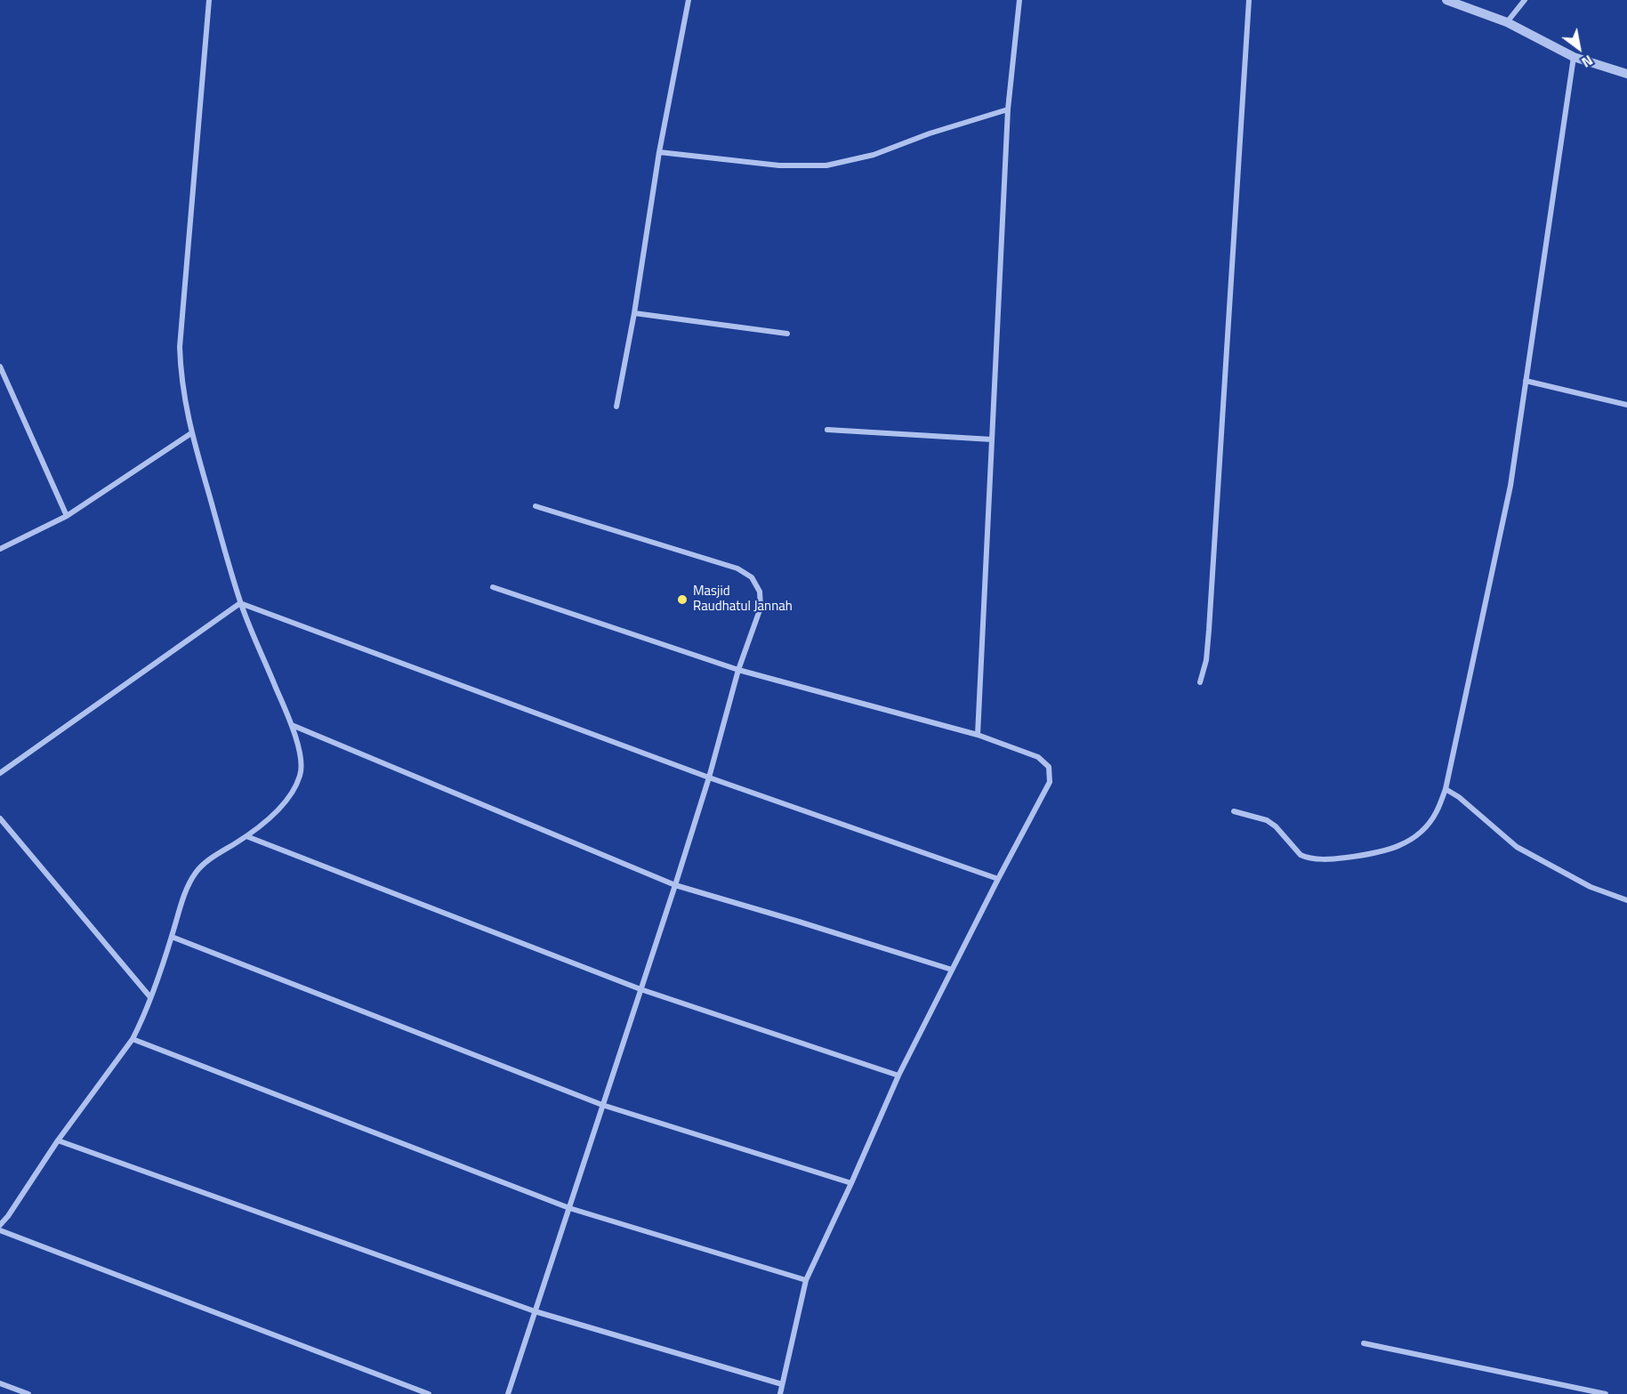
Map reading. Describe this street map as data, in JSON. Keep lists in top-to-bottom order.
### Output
{
  "places": ["Masjid Raudhatul Jannah"],
  "north": "bottom right"
}
